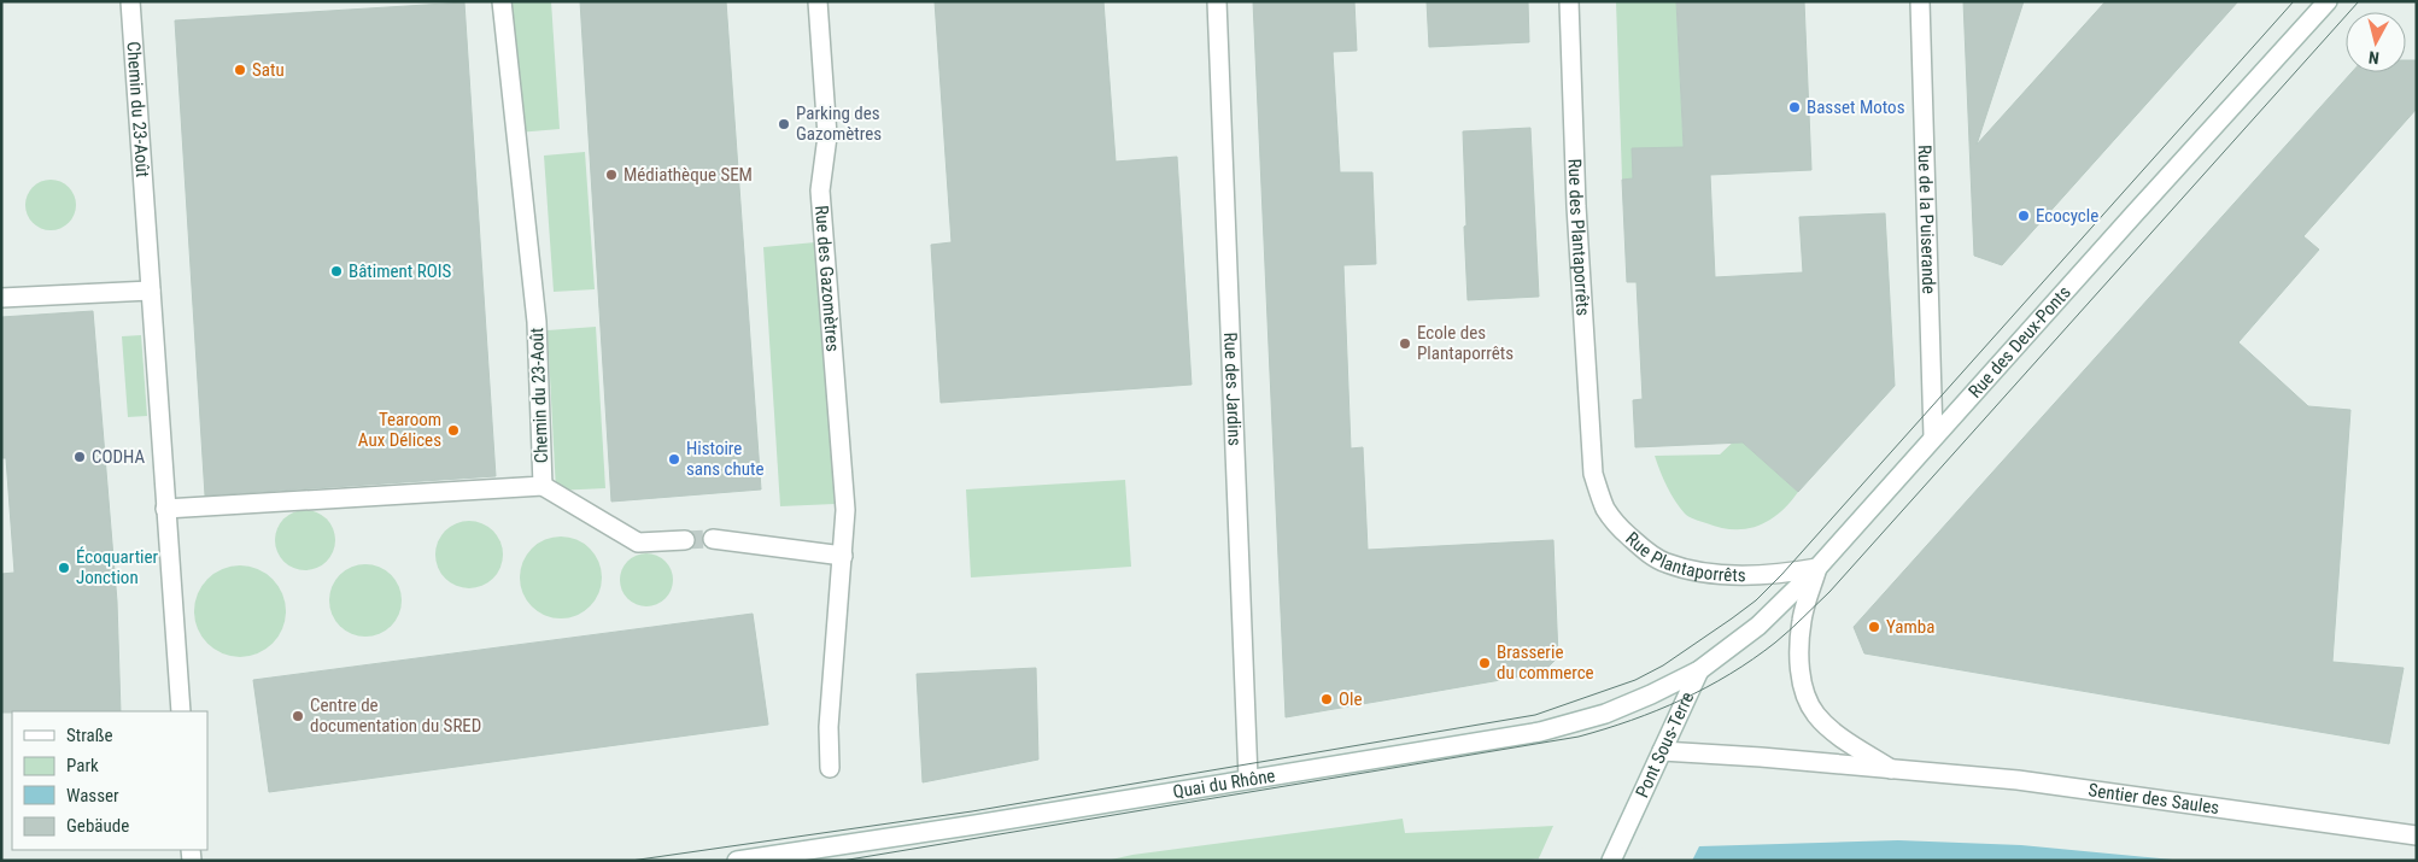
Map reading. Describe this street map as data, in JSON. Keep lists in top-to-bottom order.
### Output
{
  "streets": {
    "street": [
      "Chemin du 23-Août",
      "Rue de la Puiserande",
      "Rue des Plantaporrêts",
      "Rue des Gazomètres",
      "Rue des Deux-Ponts",
      "Rue des Jardins",
      "Rue Plantaporrêts",
      "Pont Sous-Terre",
      "Quai du Rhône",
      "Sentier des Saules"
    ]
  },
  "crossings": [
    ["Rue de la Puiserande", "Rue des Deux-Ponts"],
    ["Rue des Plantaporrêts", "Rue Plantaporrêts"],
    ["Rue des Deux-Ponts", "Rue Plantaporrêts"],
    ["Rue des Deux-Ponts", "Pont Sous-Terre"],
    ["Rue des Deux-Ponts", "Quai du Rhône"],
    ["Rue des Deux-Ponts", "Sentier des Saules"],
    ["Rue des Jardins", "Quai du Rhône"],
    ["Rue Plantaporrêts", "Sentier des Saules"],
    ["Pont Sous-Terre", "Quai du Rhône"],
    ["Pont Sous-Terre", "Sentier des Saules"]
  ],
  "places": [
    "Satu",
    "Basset Motos",
    "Parking des Gazomètres",
    "Médiathèque SEM",
    "Ecocycle",
    "Bâtiment ROIS",
    "Ecole des Plantaporrêts",
    "Tearoom Aux Délices",
    "CODHA",
    "Histoire sans chute",
    "Écoquartier Jonction",
    "Yamba",
    "Brasserie du commerce",
    "Ole",
    "Centre de documentation du SRED"
  ],
  "legend": [
    "Straße",
    "Park",
    "Wasser",
    "Gebäude"
  ],
  "north": "bottom"
}
